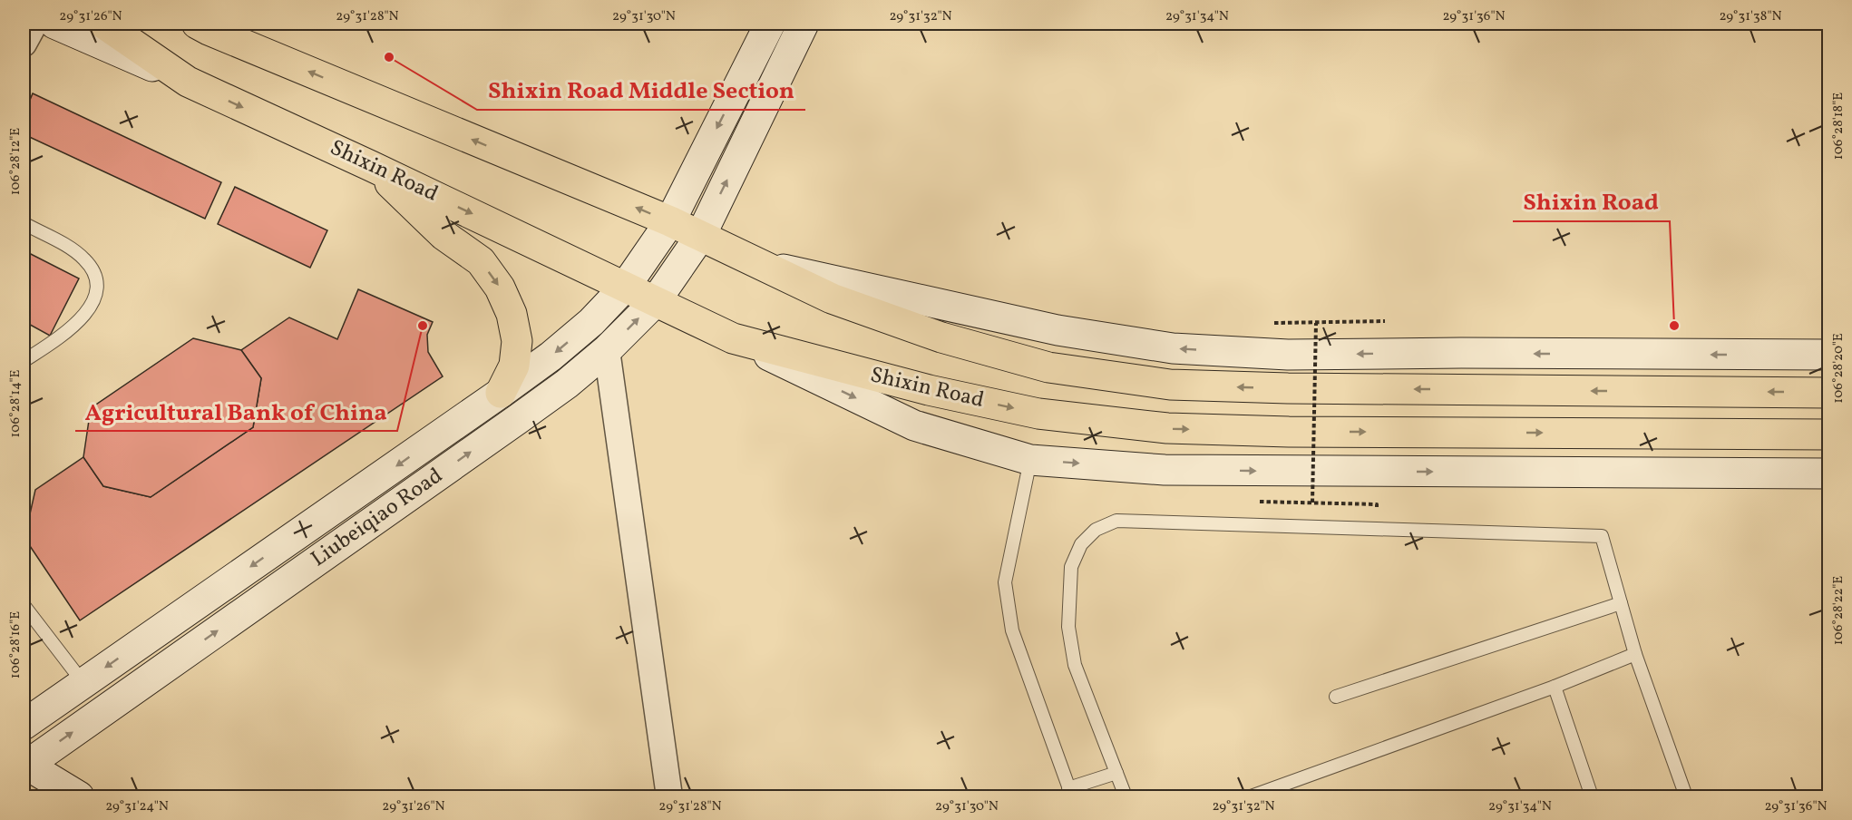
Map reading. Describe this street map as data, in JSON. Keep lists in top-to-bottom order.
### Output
{
  "streets": {
    "main road": ["Shixin Road"],
    "street": ["Liubeiqiao Road"]
  },
  "crossings": [
    ["Shixin Road", "Liubeiqiao Road"]
  ],
  "places": ["Shixin Road Middle Section", "Agricultural Bank of China", "Shixin Road"],
  "coordinates": [
    "29°31'26\"N",
    "29°31'28\"N",
    "29°31'30\"N",
    "29°31'32\"N",
    "29°31'34\"N",
    "29°31'36\"N",
    "29°31'38\"N",
    "106°28'18\"E",
    "106°28'12\"E",
    "106°28'20\"E",
    "106°28'14\"E",
    "106°28'22\"E",
    "106°28'16\"E",
    "29°31'24\"N"
  ]
}
